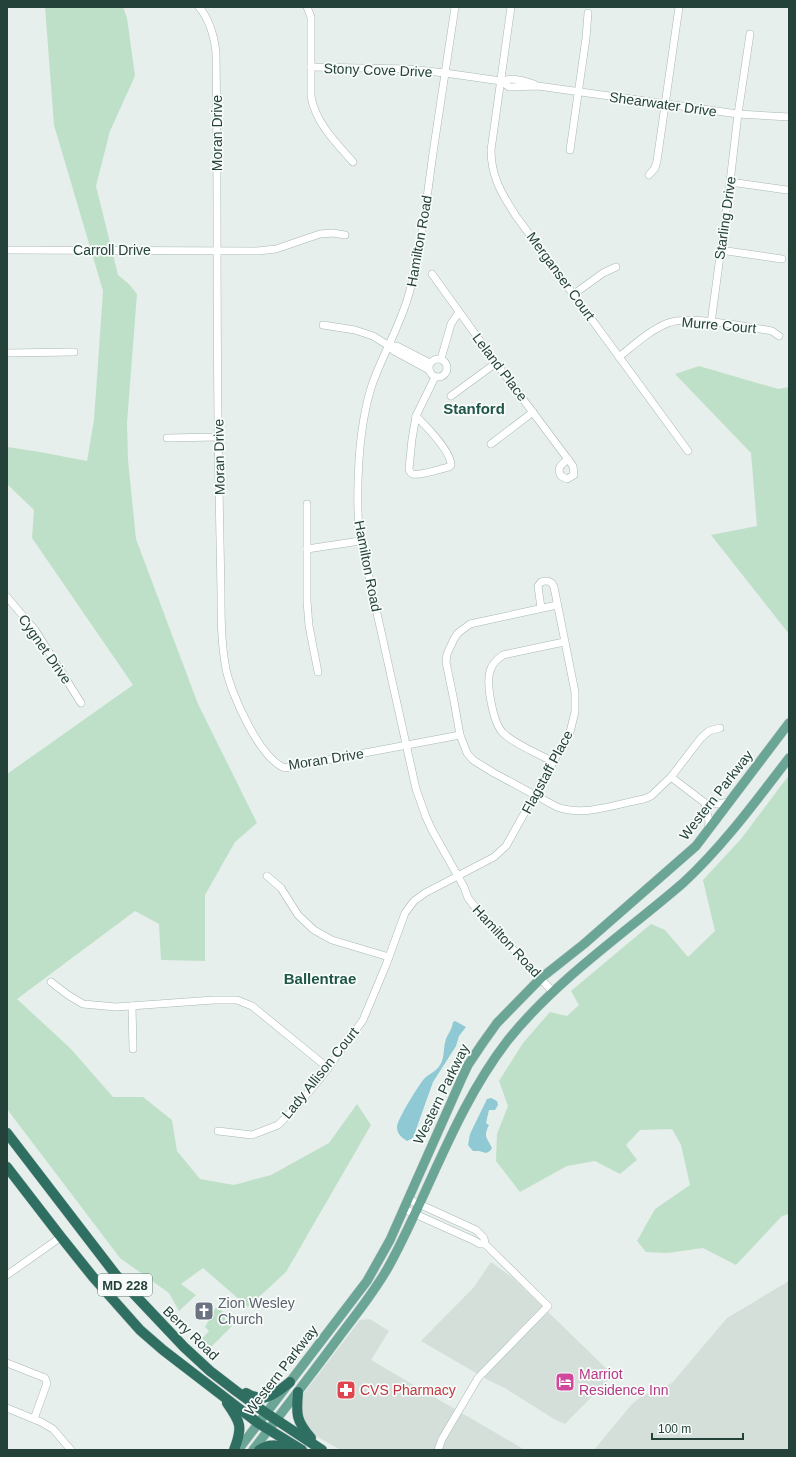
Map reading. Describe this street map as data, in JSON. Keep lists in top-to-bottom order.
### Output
{
  "streets": {
    "highway": ["MD 228", "Berry Road"],
    "main road": ["Western Parkway"],
    "street": [
      "Stony Cove Drive",
      "Shearwater Drive",
      "Moran Drive",
      "Starling Drive",
      "Hamilton Road",
      "Carroll Drive",
      "Merganser Court",
      "Murre Court",
      "Leland Place",
      "Cygnet Drive",
      "Flagstaff Place",
      "Lady Allison Court"
    ]
  },
  "crossings": [
    ["Stony Cove Drive", "Shearwater Drive"],
    ["Stony Cove Drive", "Hamilton Road"],
    ["Shearwater Drive", "Starling Drive"],
    ["Shearwater Drive", "Hamilton Road"],
    ["Shearwater Drive", "Merganser Court"],
    ["Moran Drive", "Hamilton Road"],
    ["Moran Drive", "Carroll Drive"],
    ["Starling Drive", "Murre Court"],
    ["Hamilton Road", "Flagstaff Place"],
    ["Hamilton Road", "Western Parkway"],
    ["Hamilton Road", "Lady Allison Court"],
    ["Merganser Court", "Murre Court"],
    ["Flagstaff Place", "Lady Allison Court"],
    ["Western Parkway", "Berry Road"]
  ],
  "districts": ["Stanford", "Ballentrae"],
  "places": {
    "church": ["Zion Wesley Church"],
    "hotel": ["Marriot Residence Inn"],
    "pharmacy": ["CVS Pharmacy"]
  },
  "scale_bar": "100 m"
}
